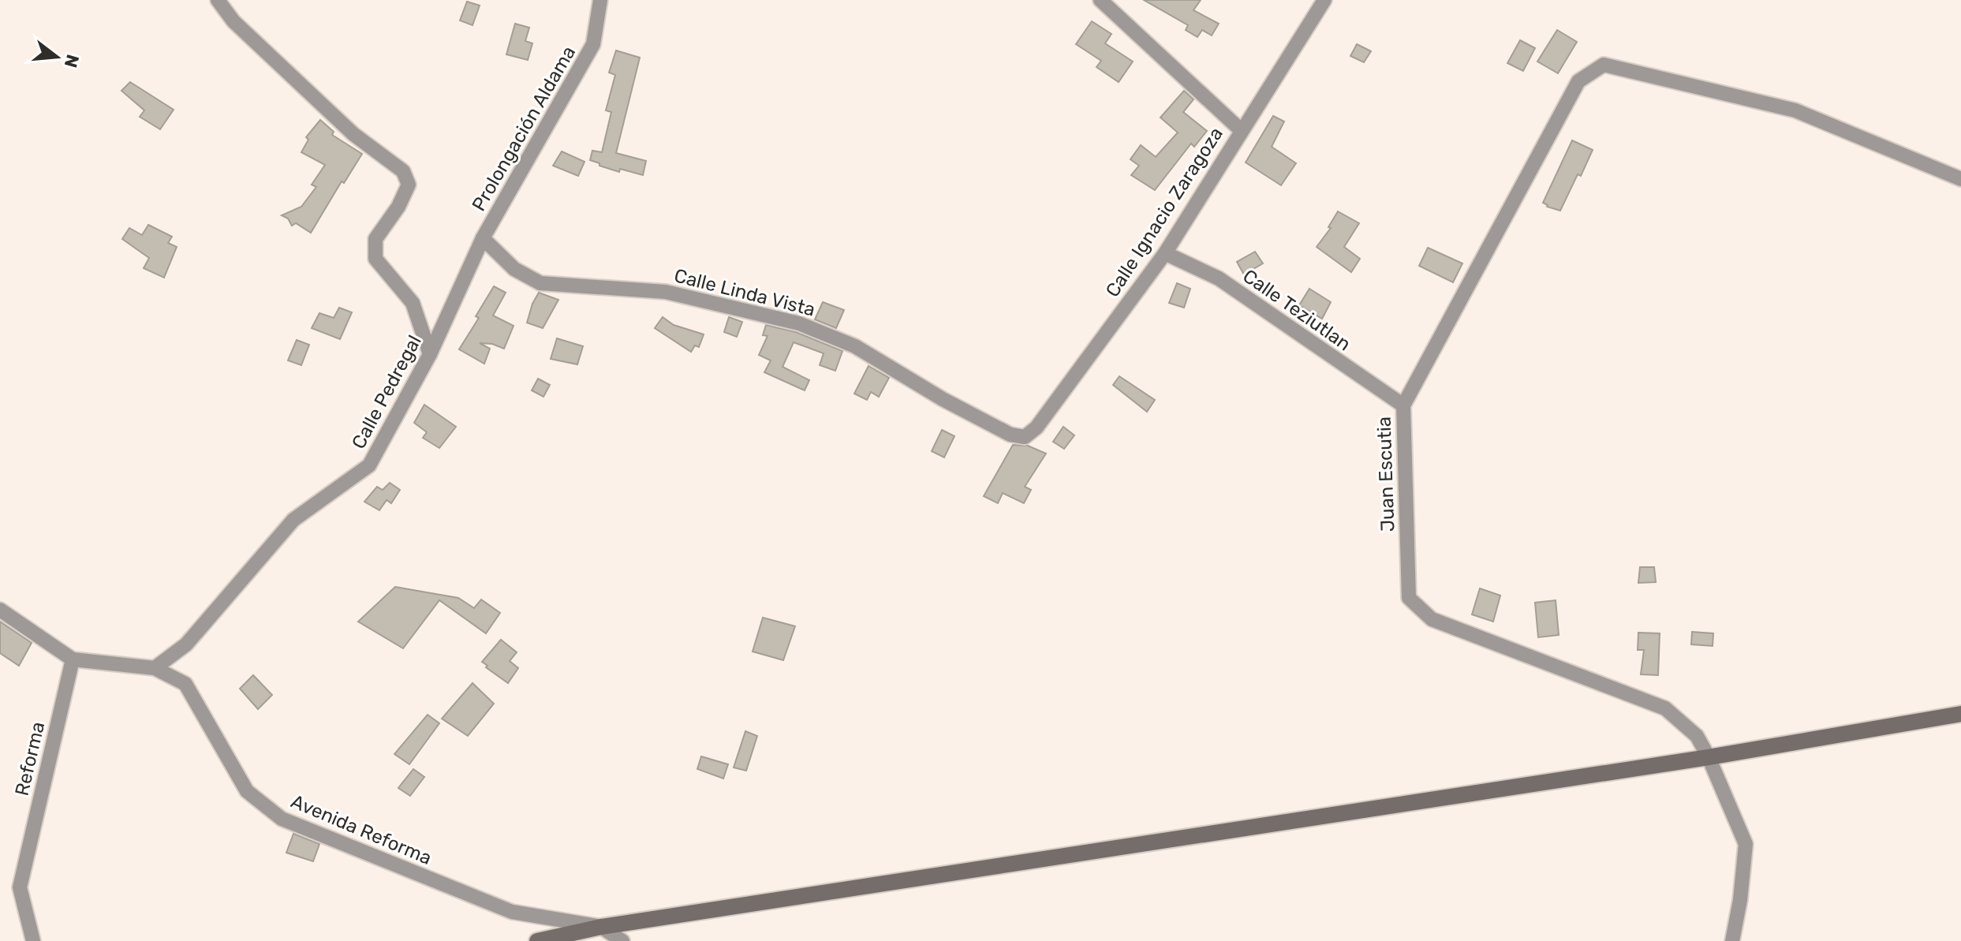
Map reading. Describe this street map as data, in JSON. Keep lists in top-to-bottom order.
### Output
{
  "streets": {
    "street": [
      "Prolongación Aldama",
      "Calle Ignacio Zaragoza",
      "Calle Linda Vista",
      "Calle Teziutlan",
      "Calle Pedregal",
      "Juan Escutia",
      "Reforma",
      "Avenida Reforma"
    ]
  },
  "crossings": [
    ["Prolongación Aldama", "Calle Linda Vista"],
    ["Prolongación Aldama", "Calle Pedregal"],
    ["Calle Ignacio Zaragoza", "Calle Linda Vista"],
    ["Calle Ignacio Zaragoza", "Calle Teziutlan"],
    ["Calle Linda Vista", "Calle Pedregal"],
    ["Calle Teziutlan", "Juan Escutia"],
    ["Calle Pedregal", "Avenida Reforma"],
    ["Reforma", "Avenida Reforma"]
  ],
  "north": "right"
}
